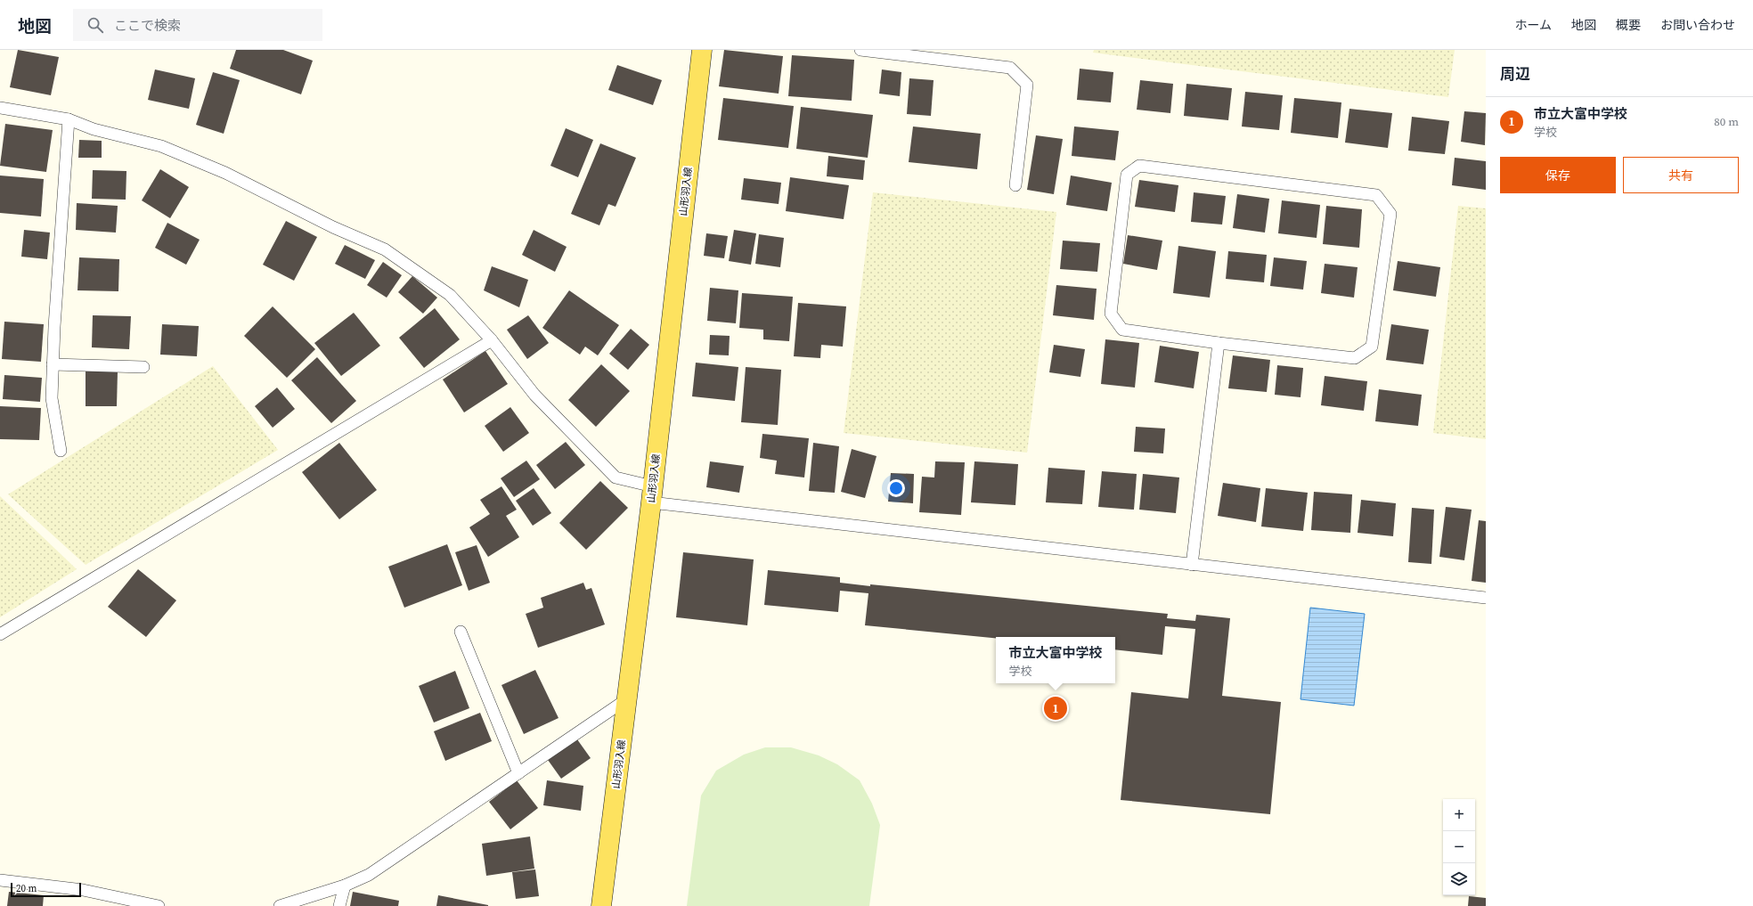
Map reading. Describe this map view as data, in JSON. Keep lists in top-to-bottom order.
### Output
{
  "streets": {
    "main road": ["山形羽入線"]
  },
  "scale_bar": "20 m",
  "page": {
    "header": "地図",
    "search": "ここで検索",
    "nav": [
      "ホーム",
      "地図",
      "概要",
      "お問い合わせ"
    ],
    "heading": "周辺",
    "list": [
      {
        "mark": "1",
        "name": "市立大富中学校",
        "note": "学校",
        "value": "80 m"
      }
    ],
    "buttons": ["保存", "共有"],
    "popup": ["市立大富中学校", "学校"],
    "pins": "1",
    "map_buttons": ["+", "−"],
    "scale": "20 m"
  }
}
